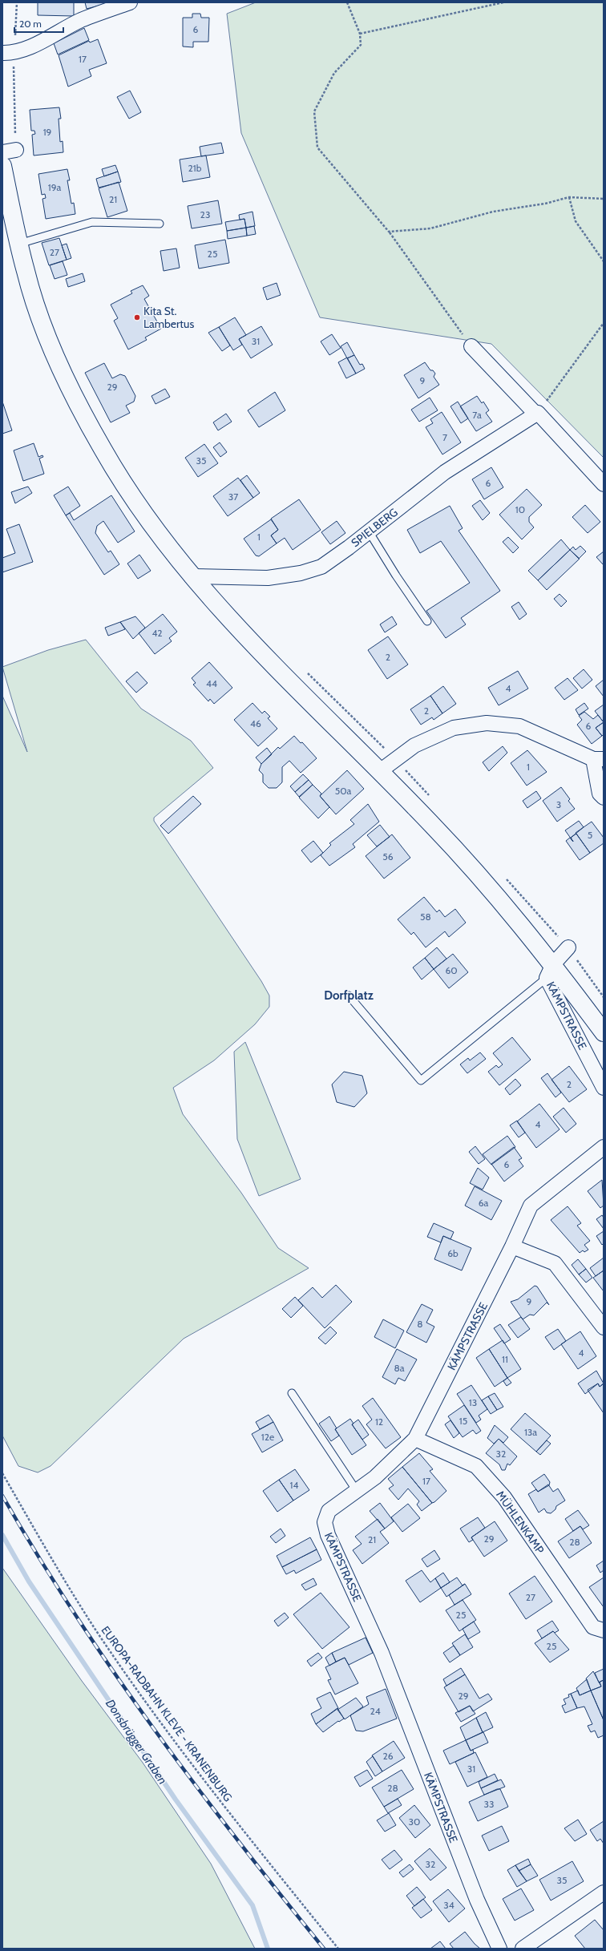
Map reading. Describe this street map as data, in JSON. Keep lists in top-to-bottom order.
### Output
{
  "streets": {
    "street": ["SPIELBERG", "KÄMPSTRASSE", "MÜHLENKAMP"],
    "path": ["EUROPA-RADBAHN KLEVE - KRANENBURG"]
  },
  "crossings": [
    ["KÄMPSTRASSE", "MÜHLENKAMP"]
  ],
  "districts": ["Dorfplatz"],
  "water": ["Donsbrügger Graben"],
  "places": ["Kita St. Lambertus"],
  "house_numbers": [
    "6",
    "17",
    "19",
    "21b",
    "19a",
    "21",
    "23",
    "27",
    "25",
    "31",
    "9",
    "29",
    "7a",
    "7",
    "35",
    "6",
    "37",
    "10",
    "1",
    "42",
    "2",
    "44",
    "4",
    "2",
    "46",
    "6",
    "1",
    "50a",
    "3",
    "5",
    "56",
    "58",
    "60",
    "2",
    "4",
    "6",
    "6a",
    "6b",
    "9",
    "8",
    "4",
    "11",
    "8a",
    "13",
    "15",
    "12",
    "13a",
    "12e",
    "32",
    "17",
    "14",
    "29",
    "21",
    "28",
    "27",
    "25",
    "25",
    "29",
    "24",
    "26",
    "31",
    "28",
    "33",
    "30",
    "32",
    "35",
    "34"
  ],
  "scale_bar": "20 m"
}
